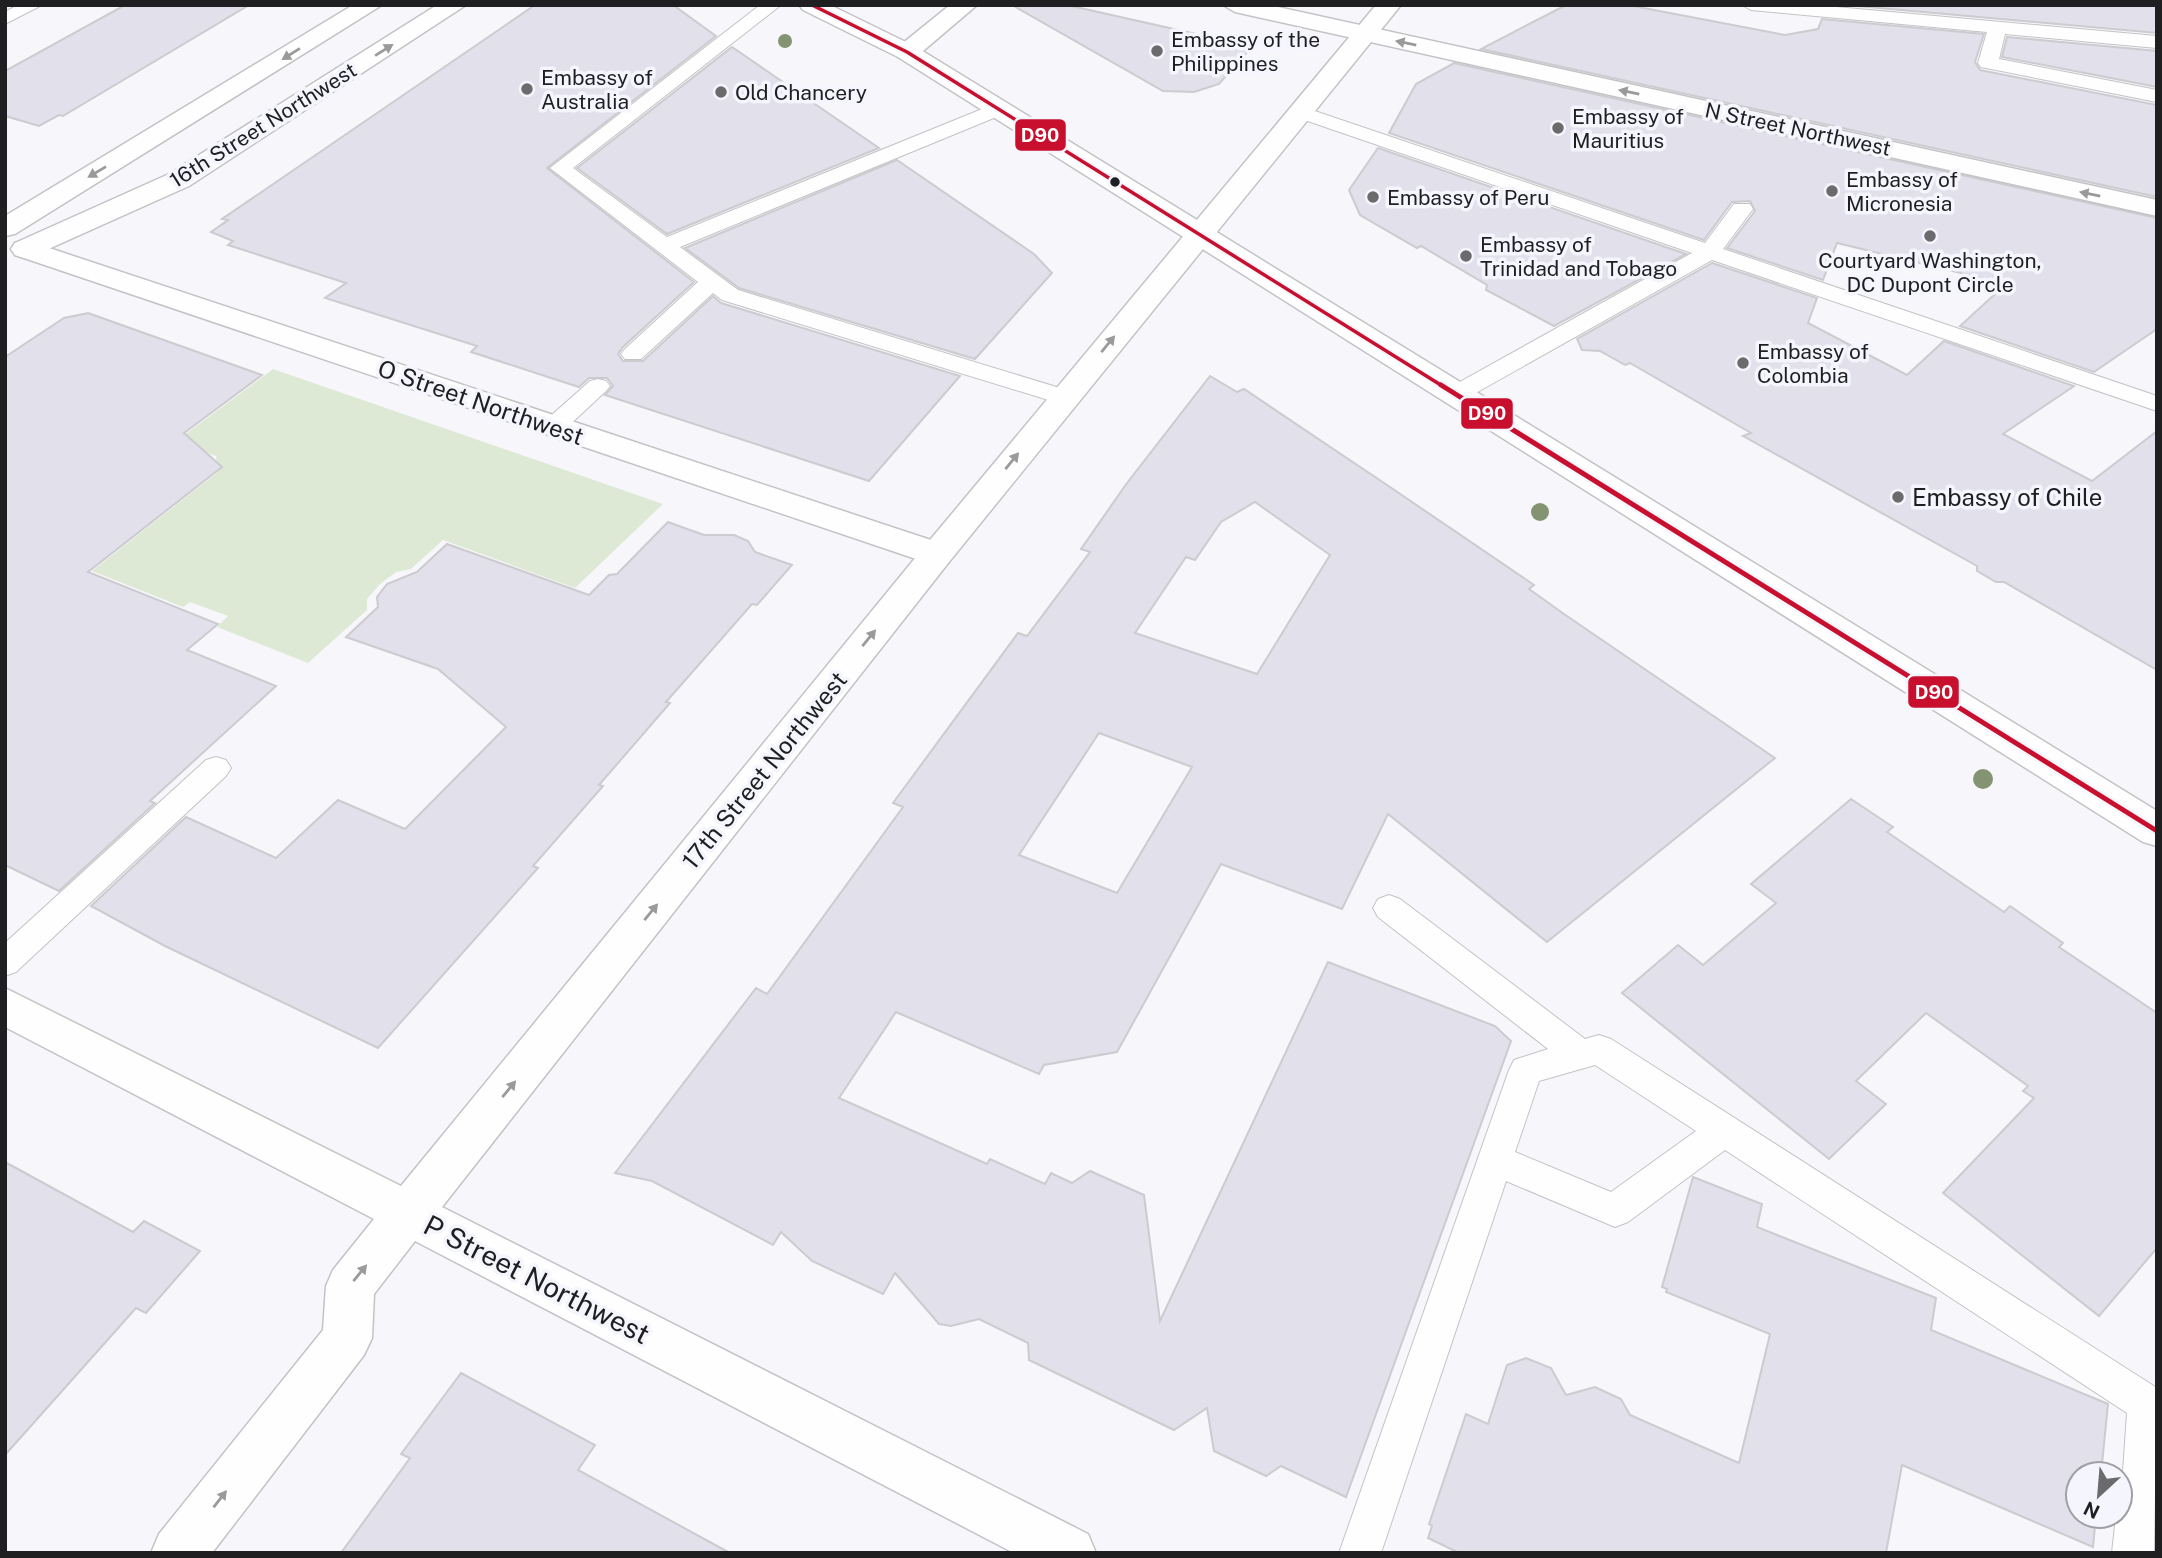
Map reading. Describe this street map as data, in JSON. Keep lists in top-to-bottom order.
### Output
{
  "streets": {
    "main road": [
      "16th Street Northwest",
      "N Street Northwest",
      "O Street Northwest",
      "17th Street Northwest",
      "P Street Northwest"
    ]
  },
  "crossings": [
    ["16th Street Northwest", "O Street Northwest"],
    ["N Street Northwest", "17th Street Northwest"],
    ["O Street Northwest", "17th Street Northwest"],
    ["17th Street Northwest", "P Street Northwest"]
  ],
  "one_way": ["N Street Northwest", "17th Street Northwest"],
  "places": [
    "Embassy of the Philippines",
    "Embassy of Australia",
    "Old Chancery",
    "Embassy of Mauritius",
    "Embassy of Micronesia",
    "Embassy of Peru",
    "Courtyard Washington, DC Dupont Circle",
    "Embassy of Trinidad and Tobago",
    "Embassy of Colombia",
    "Embassy of Chile"
  ],
  "lines": ["transit line D90"],
  "north": "bottom left"
}
